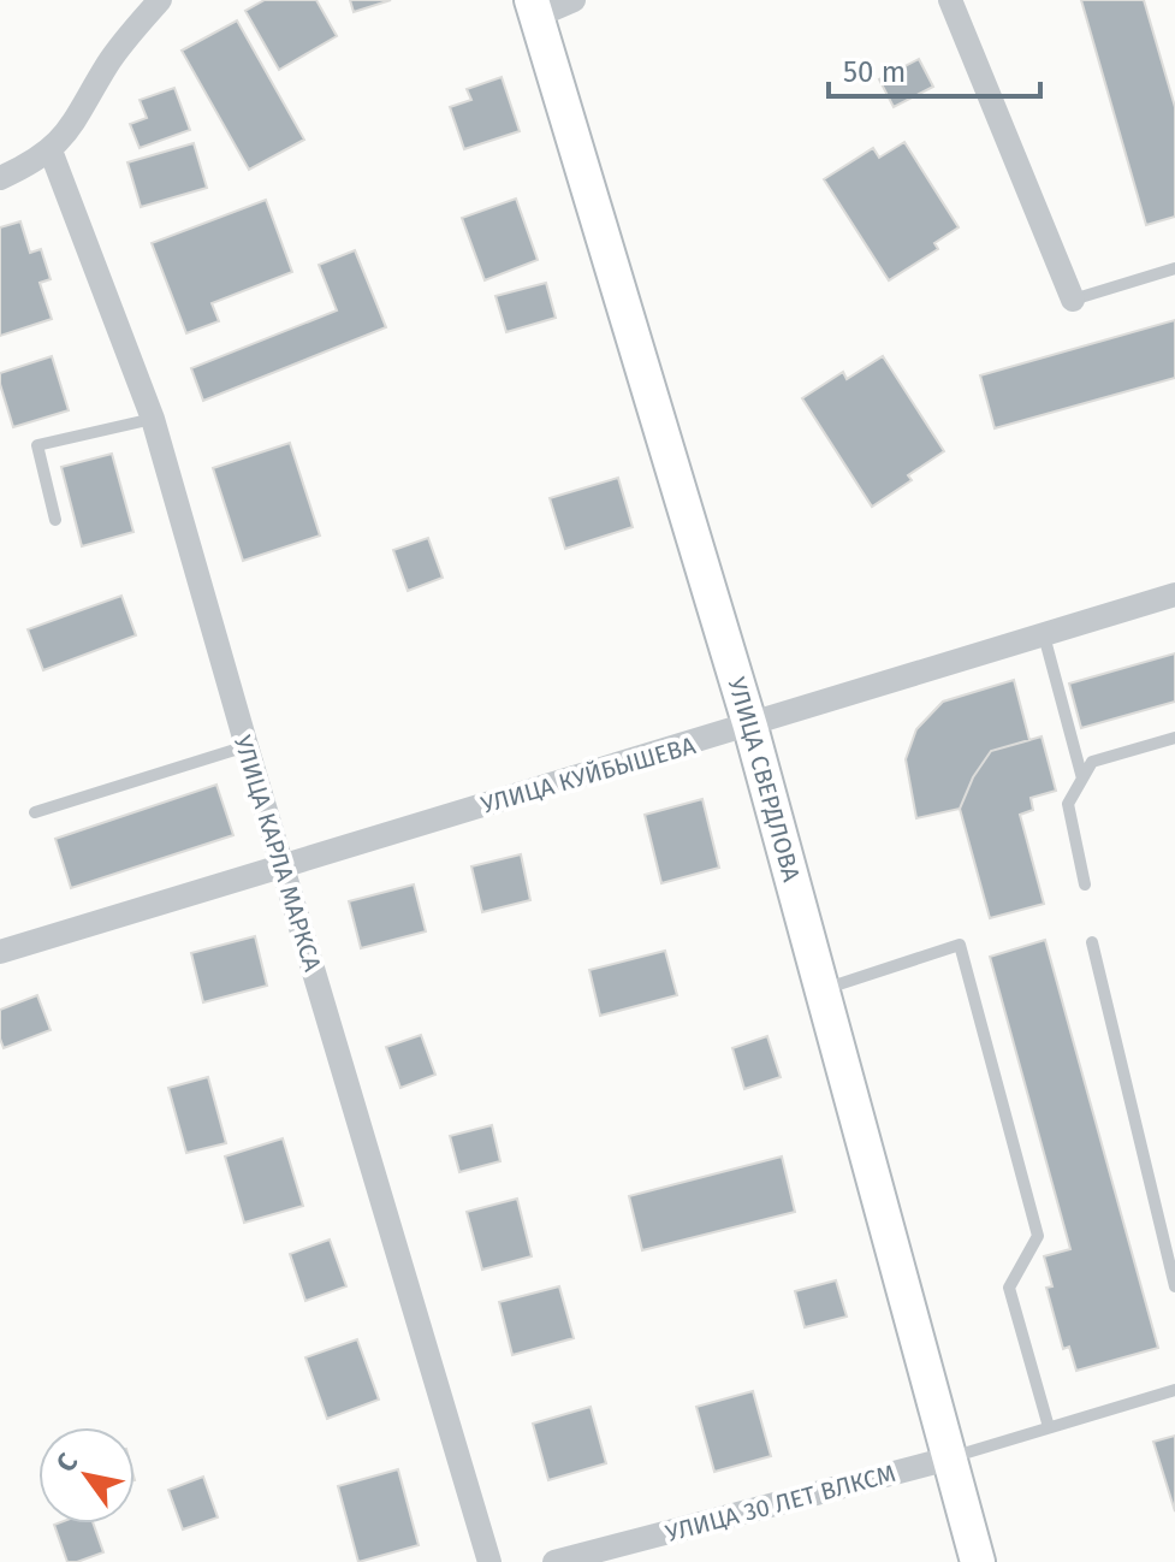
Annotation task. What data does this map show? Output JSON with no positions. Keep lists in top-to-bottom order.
{
  "streets": {
    "main road": ["УЛИЦА СВЕРДЛОВА"],
    "street": ["УЛИЦА КУЙБЫШЕВА", "УЛИЦА КАРЛА МАРКСА", "УЛИЦА 30 ЛЕТ ВЛКСМ"]
  },
  "crossings": [
    ["УЛИЦА КУЙБЫШЕВА", "УЛИЦА СВЕРДЛОВА"],
    ["УЛИЦА КУЙБЫШЕВА", "УЛИЦА КАРЛА МАРКСА"],
    ["УЛИЦА СВЕРДЛОВА", "УЛИЦА 30 ЛЕТ ВЛКСМ"]
  ],
  "scale_bar": "50 m",
  "north": "top left"
}
